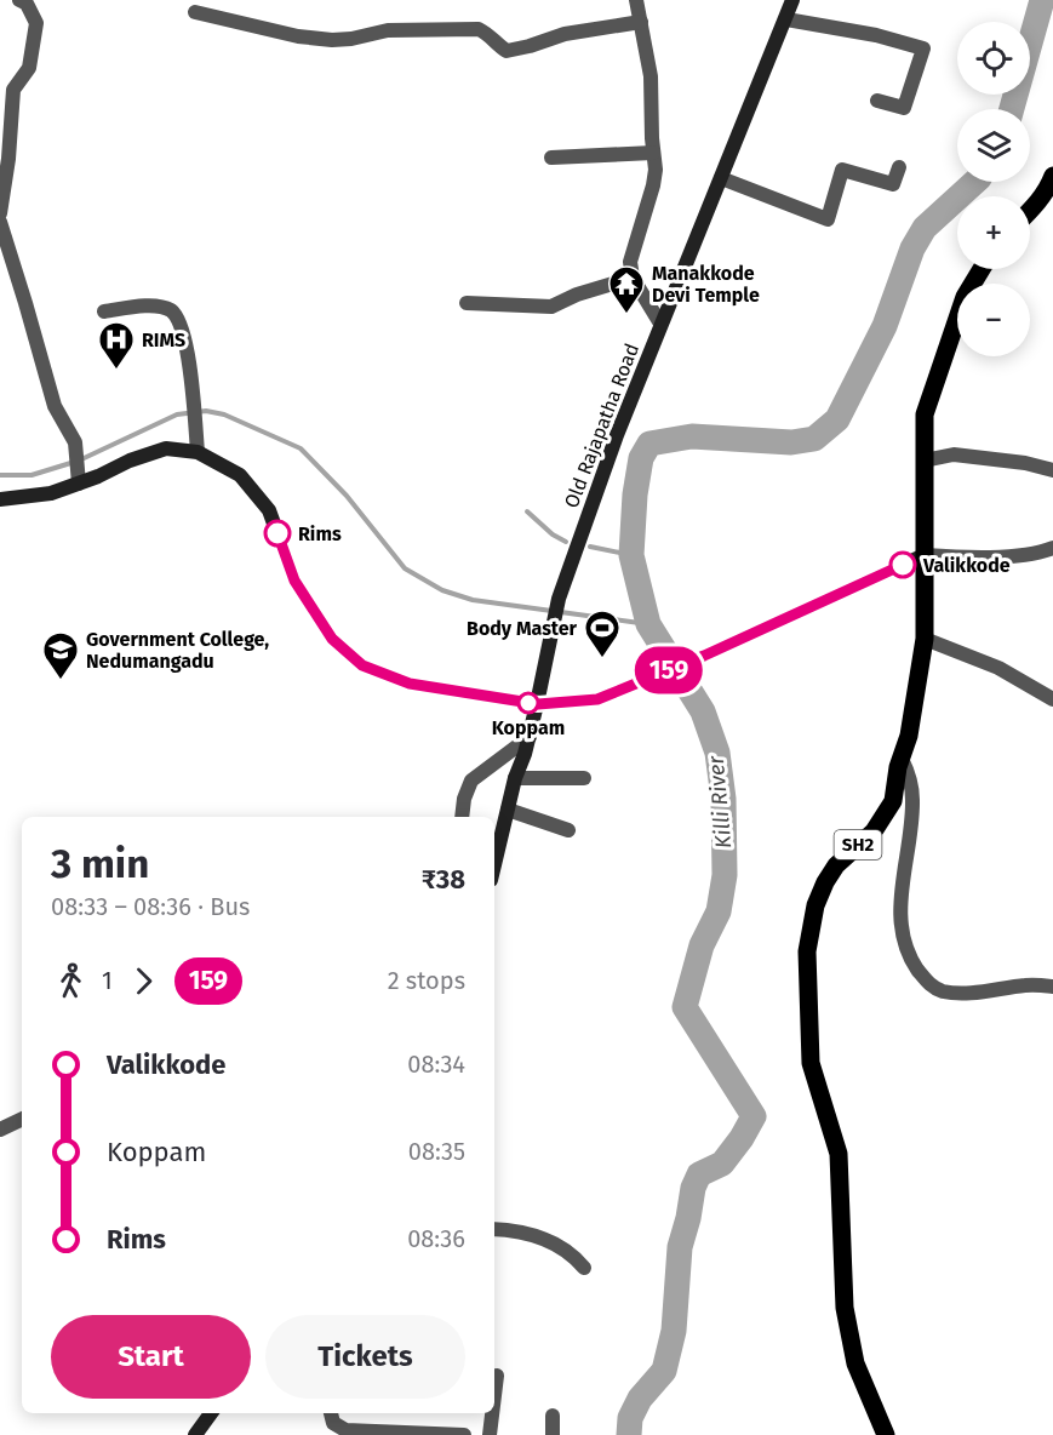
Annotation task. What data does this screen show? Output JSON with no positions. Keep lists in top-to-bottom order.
{
  "streets": {
    "main road": ["Old Rajapatha Road", "SH2"]
  },
  "water": ["Killi River"],
  "places": {
    "temple": ["Manakkode Devi Temple"],
    "hospital": ["RIMS"],
    "other": ["Rims", "Valikkode", "Koppam"],
    "sports": ["Body Master"],
    "school or university": ["Government College, Nedumangadu"]
  },
  "lines": ["bus line 159"],
  "page": {
    "on_map": "159",
    "map_buttons": ["+", "−"],
    "heading": ["3 min", "08:33 – 08:36 · Bus", "₹38"],
    "legs": ["1", "159", "2 stops"],
    "list": [
      {
        "name": "Valikkode",
        "value": "08:34"
      },
      {
        "name": "Koppam",
        "value": "08:35"
      },
      {
        "name": "Rims",
        "value": "08:36"
      }
    ],
    "buttons": ["Start", "Tickets"]
  }
}
